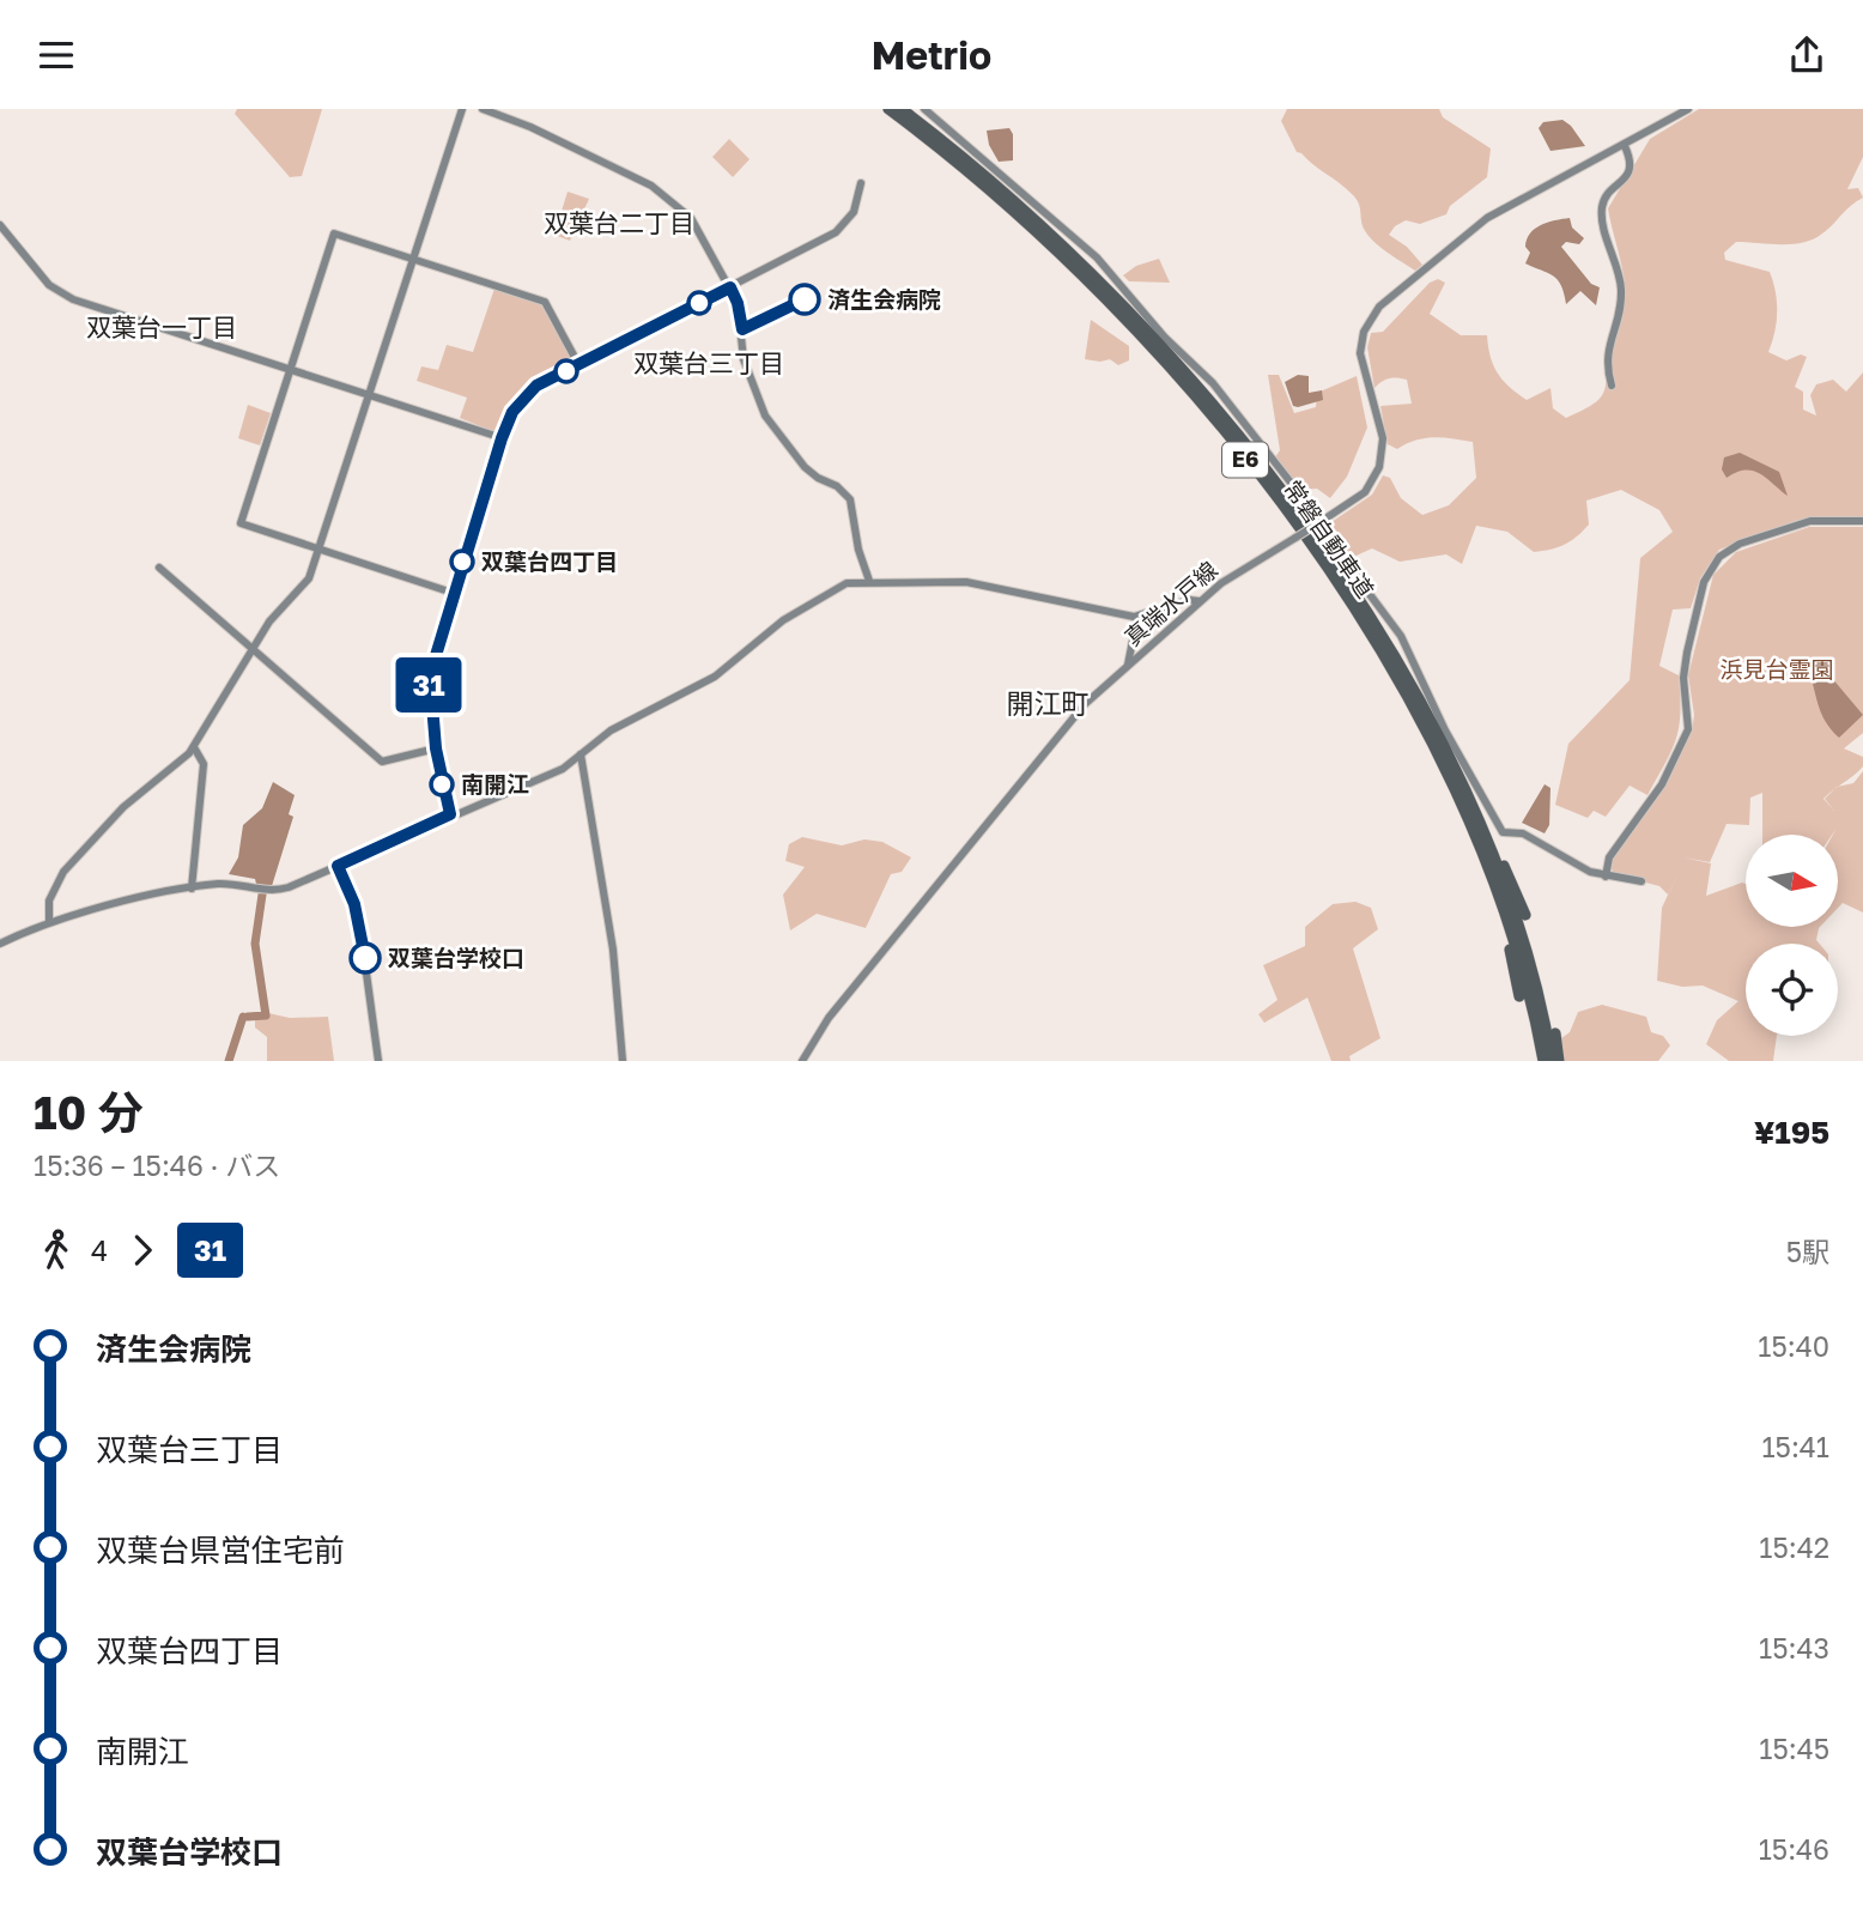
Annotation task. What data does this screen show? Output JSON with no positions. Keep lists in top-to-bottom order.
{
  "streets": {
    "highway": ["E6", "常磐自動車道"],
    "street": ["真端水戸線"]
  },
  "districts": [
    "双葉台二丁目",
    "双葉台一丁目",
    "双葉台三丁目",
    "開江町"
  ],
  "parks": ["浜見台霊園"],
  "places": [
    "済生会病院",
    "双葉台四丁目",
    "南開江",
    "双葉台学校口"
  ],
  "lines": ["bus line 31"],
  "north": "right",
  "page": {
    "header": "Metrio",
    "on_map": "31",
    "heading": ["10 分", "15:36 – 15:46 · バス", "¥195"],
    "legs": ["4", "31", "5駅"],
    "list": [
      {
        "name": "済生会病院",
        "value": "15:40"
      },
      {
        "name": "双葉台三丁目",
        "value": "15:41"
      },
      {
        "name": "双葉台県営住宅前",
        "value": "15:42"
      },
      {
        "name": "双葉台四丁目",
        "value": "15:43"
      },
      {
        "name": "南開江",
        "value": "15:45"
      },
      {
        "name": "双葉台学校口",
        "value": "15:46"
      }
    ]
  }
}
